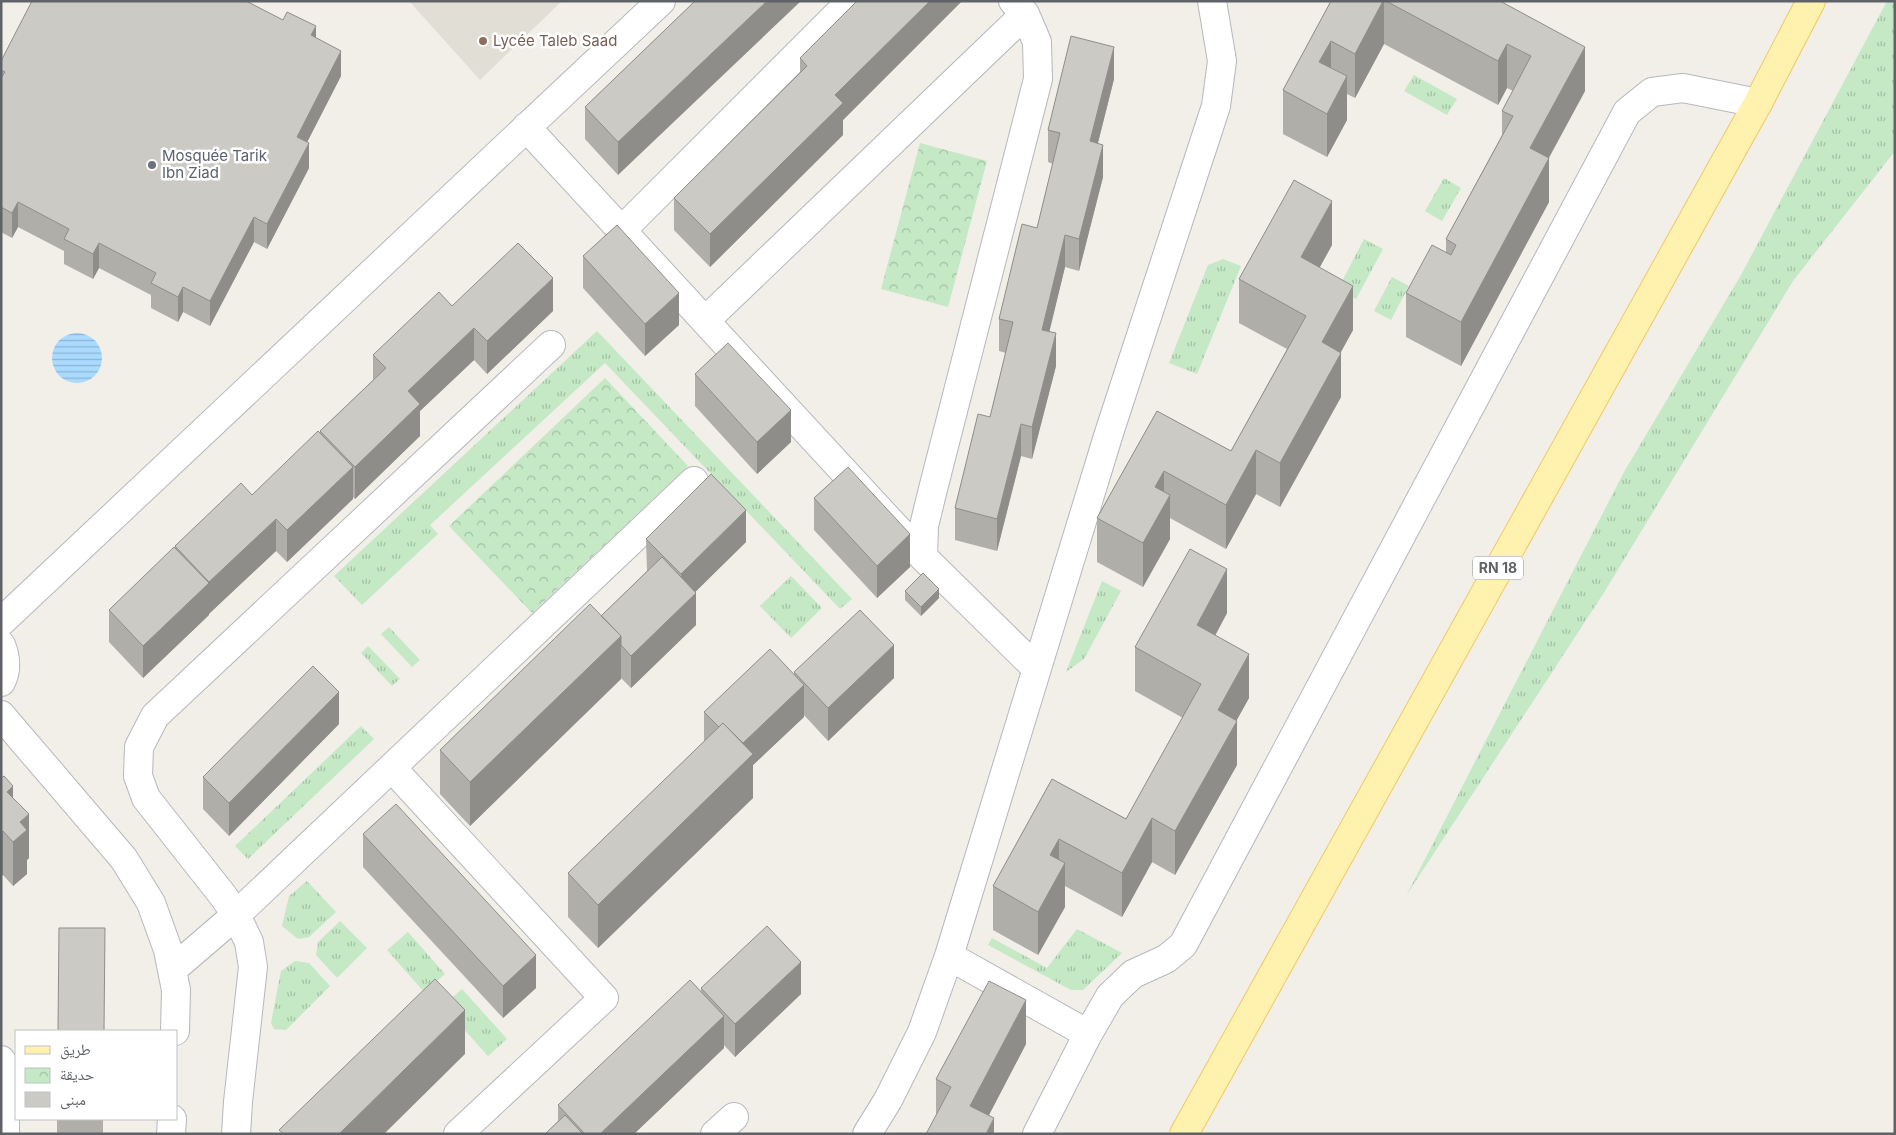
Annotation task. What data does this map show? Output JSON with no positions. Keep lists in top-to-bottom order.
{
  "streets": {
    "main road": ["RN 18"]
  },
  "places": ["Lycée Taleb Saad", "Mosquée Tarik Ibn Ziad"],
  "legend": ["طريق", "حديقة", "مبنى"]
}
